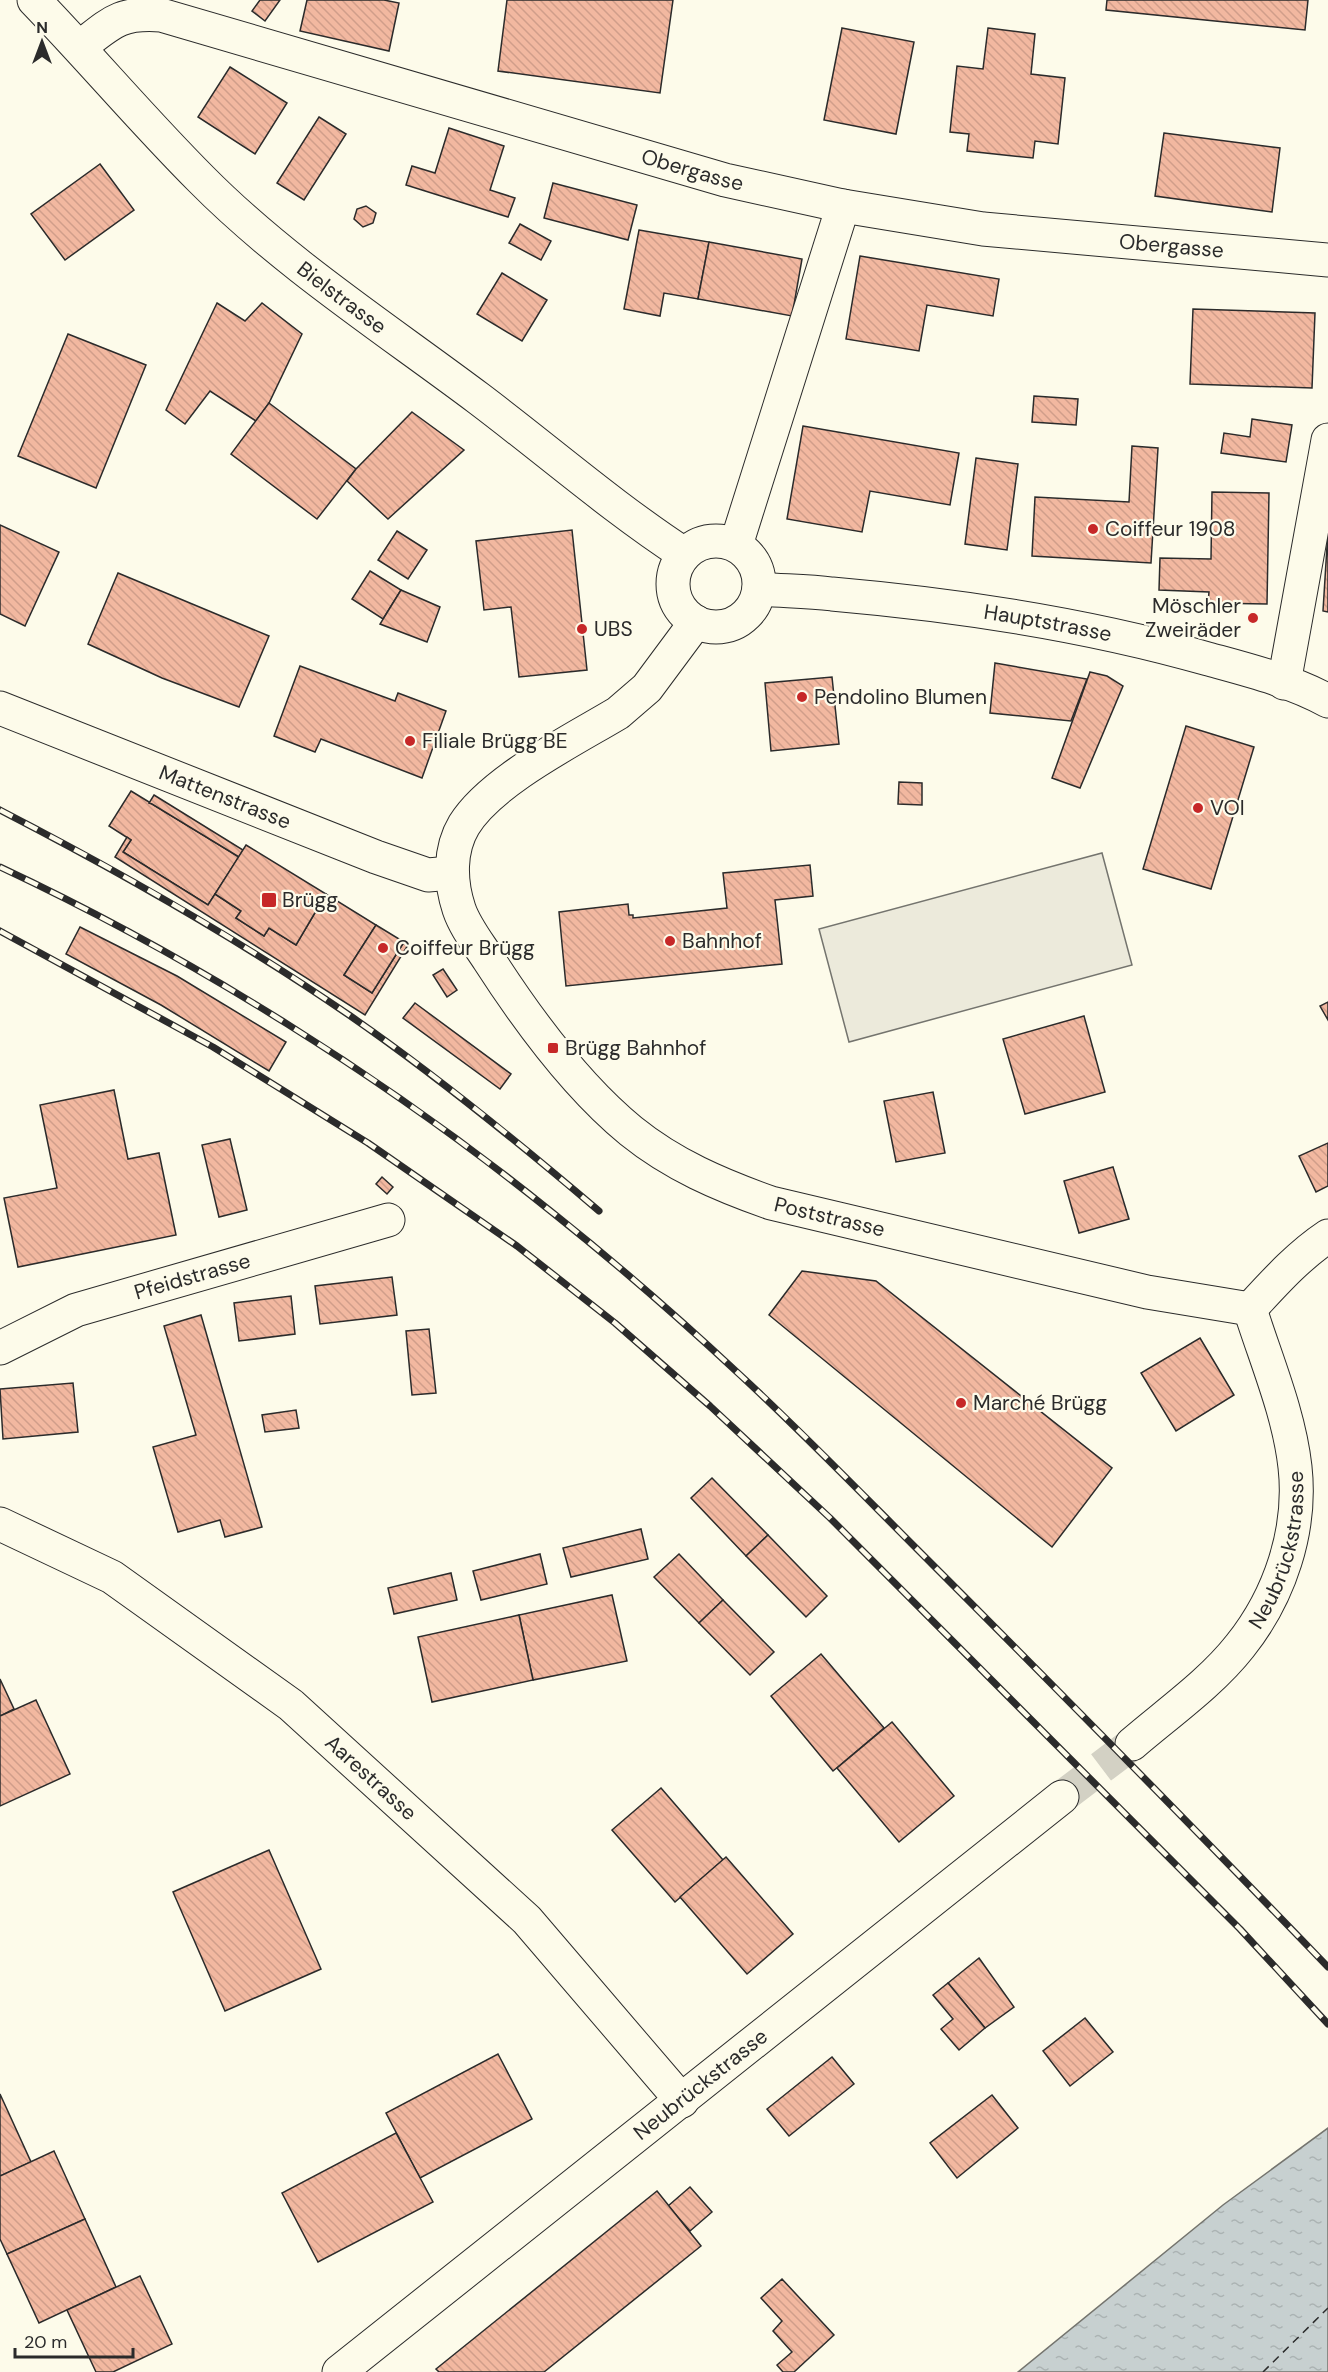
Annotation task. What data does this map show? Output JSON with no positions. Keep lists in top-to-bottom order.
{
  "streets": {
    "street": [
      "Obergasse",
      "Bielstrasse",
      "Hauptstrasse",
      "Mattenstrasse",
      "Poststrasse",
      "Pfeidstrasse",
      "Neubrückstrasse",
      "Aarestrasse"
    ]
  },
  "crossings": [
    ["Obergasse", "Bielstrasse"],
    ["Bielstrasse", "Hauptstrasse"],
    ["Mattenstrasse", "Poststrasse"],
    ["Poststrasse", "Neubrückstrasse"],
    ["Neubrückstrasse", "Aarestrasse"]
  ],
  "places": {
    "other": [
      "Coiffeur 1908",
      "Möschler Zweiräder",
      "UBS",
      "Pendolino Blumen",
      "Filiale Brügg BE",
      "VOI",
      "Bahnhof",
      "Coiffeur Brügg",
      "Marché Brügg"
    ],
    "transit": ["Brügg", "Brügg Bahnhof"]
  },
  "scale_bar": "20 m",
  "north": "top"
}
